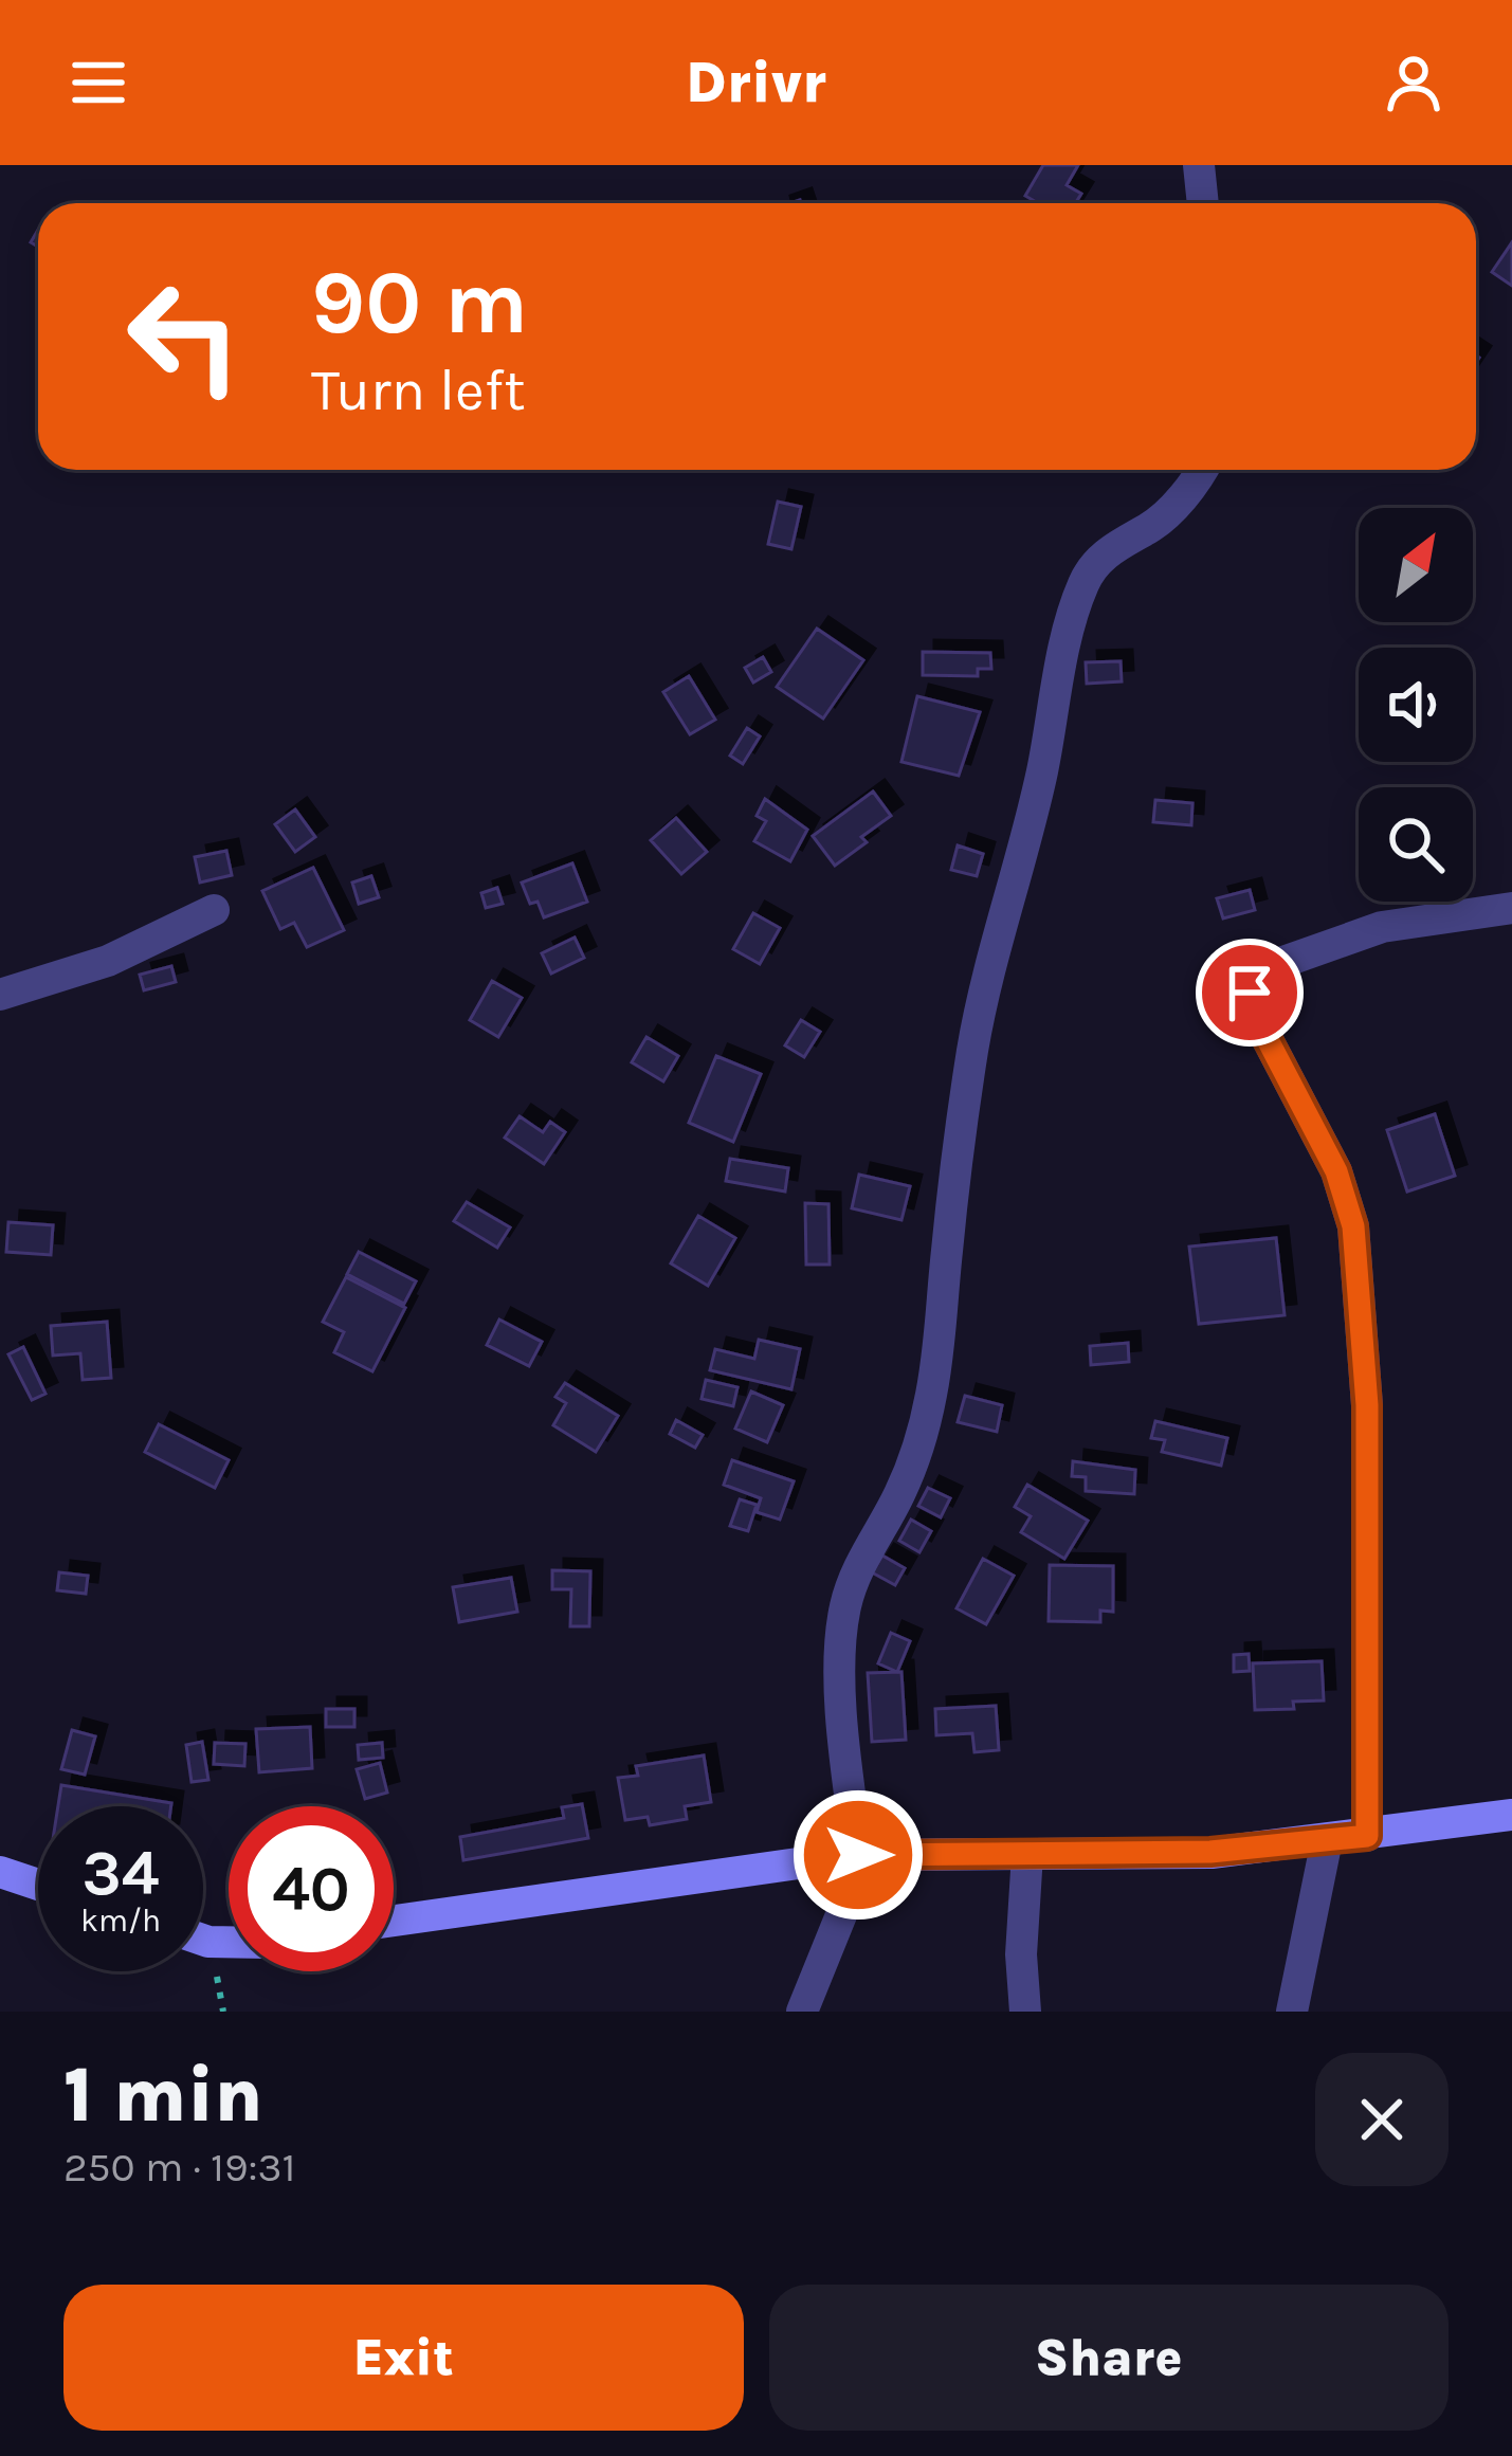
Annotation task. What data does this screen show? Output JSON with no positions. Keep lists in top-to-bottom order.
{
  "north": "top right",
  "page": {
    "header": "Drivr",
    "turn": ["90 m", "Turn left"],
    "speed": "34 km/h",
    "limit": "40",
    "heading": ["1 min", "250 m · 19:31"],
    "buttons": ["Exit", "Share"]
  }
}
